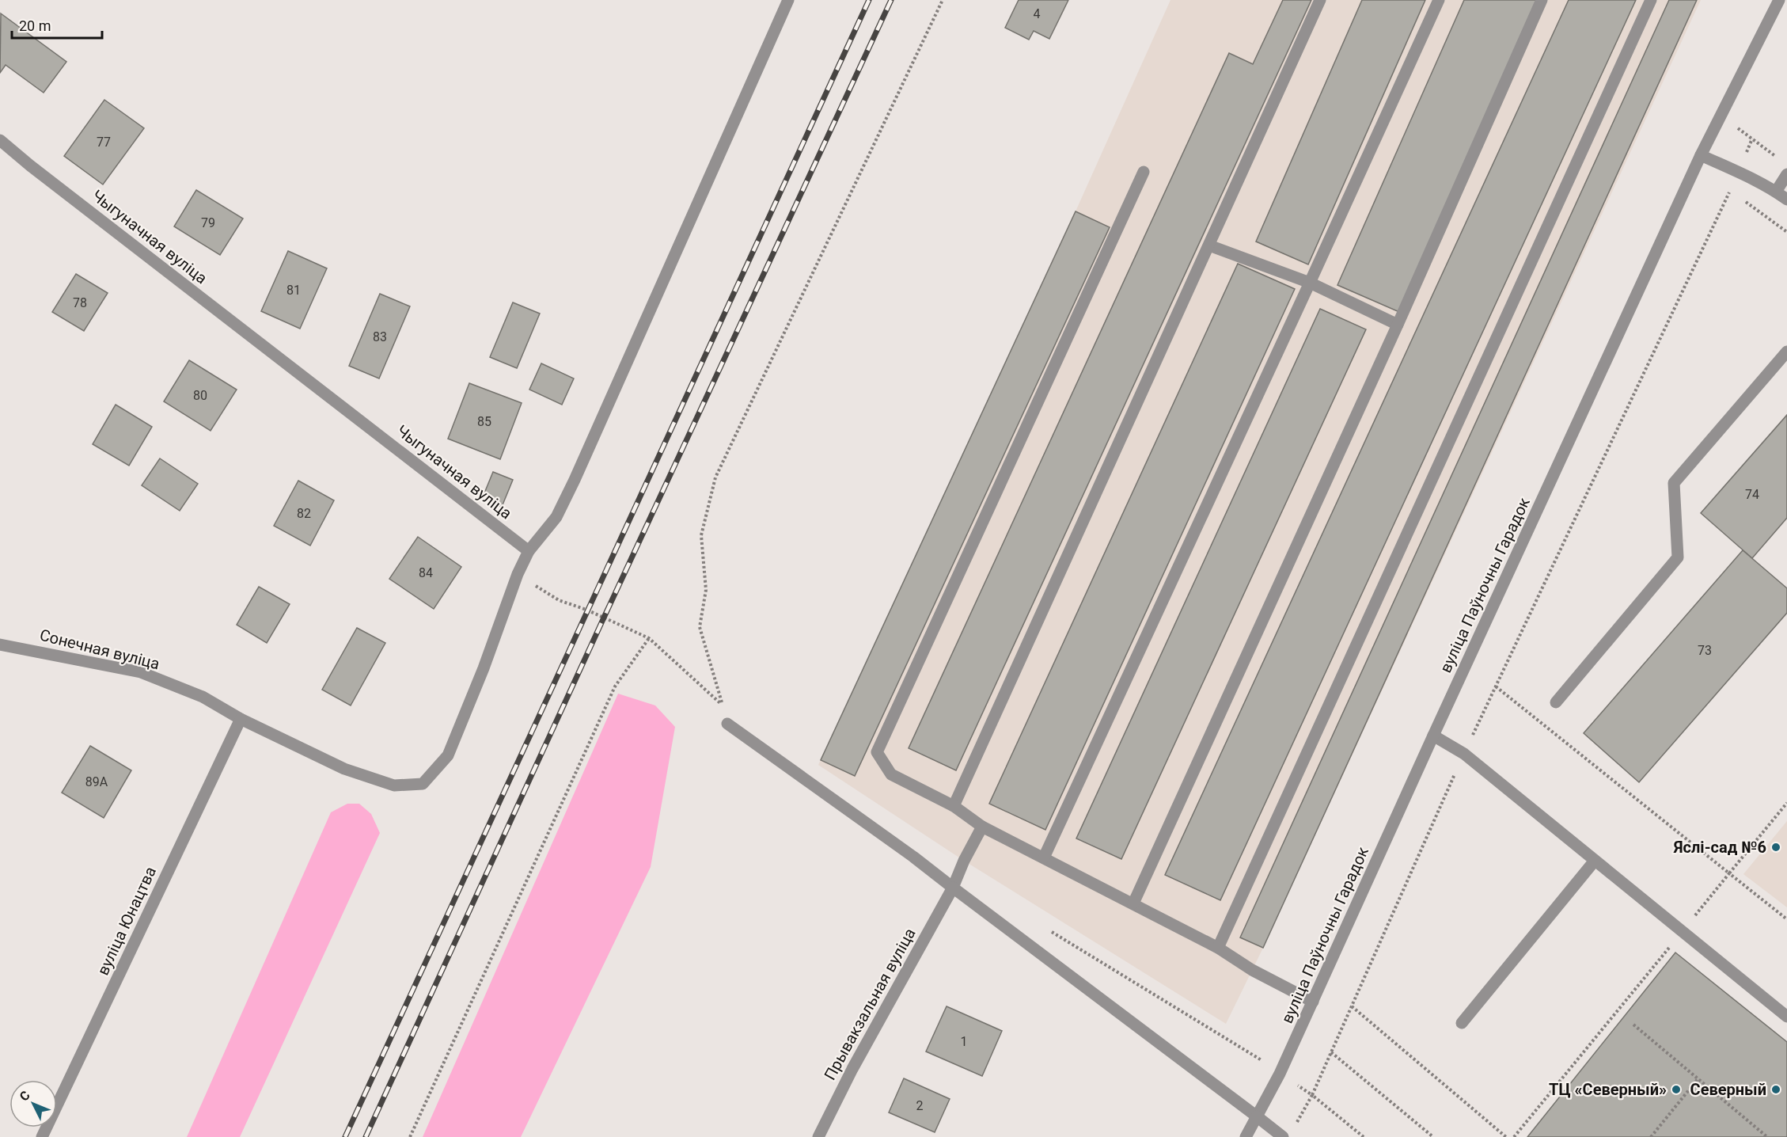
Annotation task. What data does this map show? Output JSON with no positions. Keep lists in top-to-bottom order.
{
  "streets": {
    "street": [
      "Чыгуначная вуліца",
      "вуліца Паўночны Гарадок",
      "Сонечная вуліца",
      "вуліца Юнацтва",
      "Прывакзальная вуліца"
    ]
  },
  "crossings": [
    ["Сонечная вуліца", "вуліца Юнацтва"]
  ],
  "places": ["Яслі-сад №6", "ТЦ «Северный»", "Северный"],
  "house_numbers": [
    "4",
    "77",
    "79",
    "81",
    "78",
    "83",
    "80",
    "85",
    "74",
    "82",
    "84",
    "73",
    "89А",
    "1",
    "2"
  ],
  "scale_bar": "20 m",
  "north": "top left"
}
